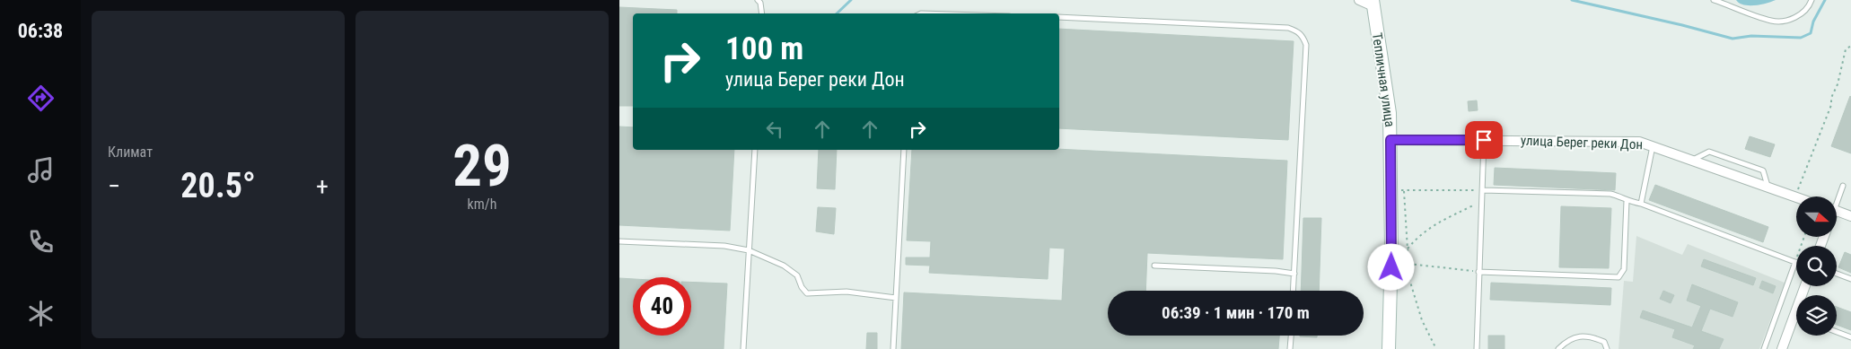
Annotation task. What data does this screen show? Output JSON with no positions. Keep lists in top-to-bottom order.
{
  "streets": {
    "street": ["Тепличная улица", "улица Берег реки Дон"]
  },
  "crossings": [
    ["Тепличная улица", "улица Берег реки Дон"]
  ],
  "north": "right",
  "page": {
    "tabs": "06:38",
    "tile": [
      "Климат",
      ["29", "km/h"]
    ],
    "turn": ["100 m", "улица Берег реки Дон"],
    "heat": ["−", "20.5°", "+"],
    "limit": "40",
    "trip": "06:39 · 1 мин · 170 m"
  }
}
